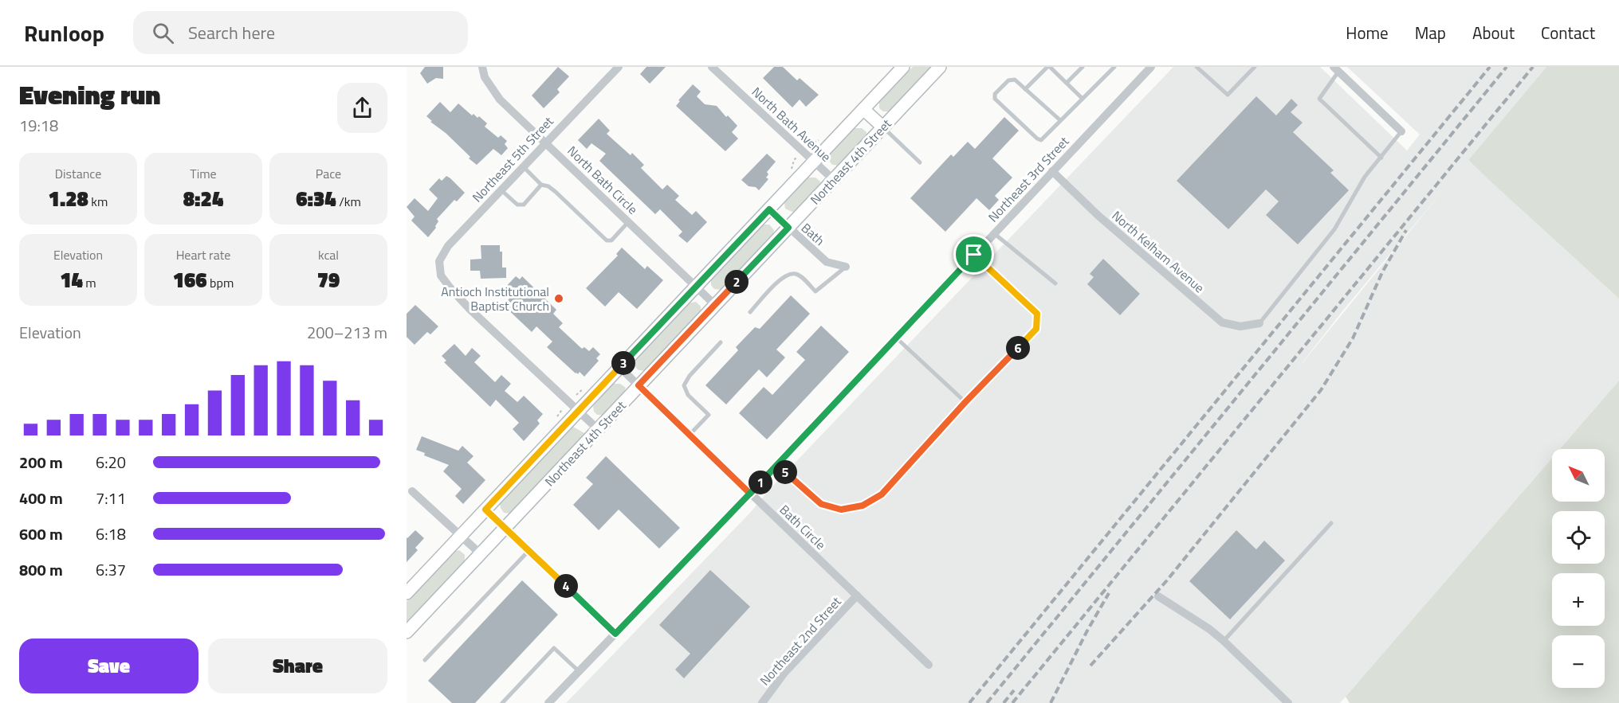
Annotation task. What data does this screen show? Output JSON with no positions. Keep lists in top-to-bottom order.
{
  "streets": {
    "main road": ["Northeast 4th Street"],
    "street": [
      "North Bath Avenue",
      "Northeast 5th Street",
      "Northeast 3rd Street",
      "North Bath Circle",
      "Bath",
      "North Kelham Avenue",
      "Bath Circle",
      "Northeast 2nd Street"
    ]
  },
  "crossings": [
    ["North Bath Avenue", "Northeast 4th Street"],
    ["Northeast 5th Street", "Northeast 4th Street"],
    ["Northeast 5th Street", "North Bath Circle"],
    ["Northeast 4th Street", "North Bath Circle"],
    ["Northeast 4th Street", "Bath"],
    ["Northeast 4th Street", "Bath Circle"],
    ["Northeast 3rd Street", "North Kelham Avenue"],
    ["Northeast 3rd Street", "Bath Circle"],
    ["Bath Circle", "Northeast 2nd Street"]
  ],
  "places": ["Antioch Institutional Baptist Church"],
  "north": "top left",
  "page": {
    "header": "Runloop",
    "search": "Search here",
    "nav": [
      "Home",
      "Map",
      "About",
      "Contact"
    ],
    "heading": ["Evening run", "19:18"],
    "stats": [
      ["Distance", "1.28 km"],
      ["Time", "8:24"],
      ["Pace", "6:34 /km"],
      ["Elevation", "14 m"],
      ["Heart rate", "166 bpm"],
      ["kcal", "79"]
    ],
    "pins": [
      "2",
      "6",
      "3",
      "5",
      "1",
      "4"
    ],
    "chart": ["Elevation", "200–213 m"],
    "list": [
      {
        "name": "200 m",
        "note": "6:20"
      },
      {
        "name": "400 m",
        "note": "7:11"
      },
      {
        "name": "600 m",
        "note": "6:18"
      },
      {
        "name": "800 m",
        "note": "6:37"
      }
    ],
    "map_buttons": ["+", "−"],
    "buttons": ["Save", "Share"]
  }
}
